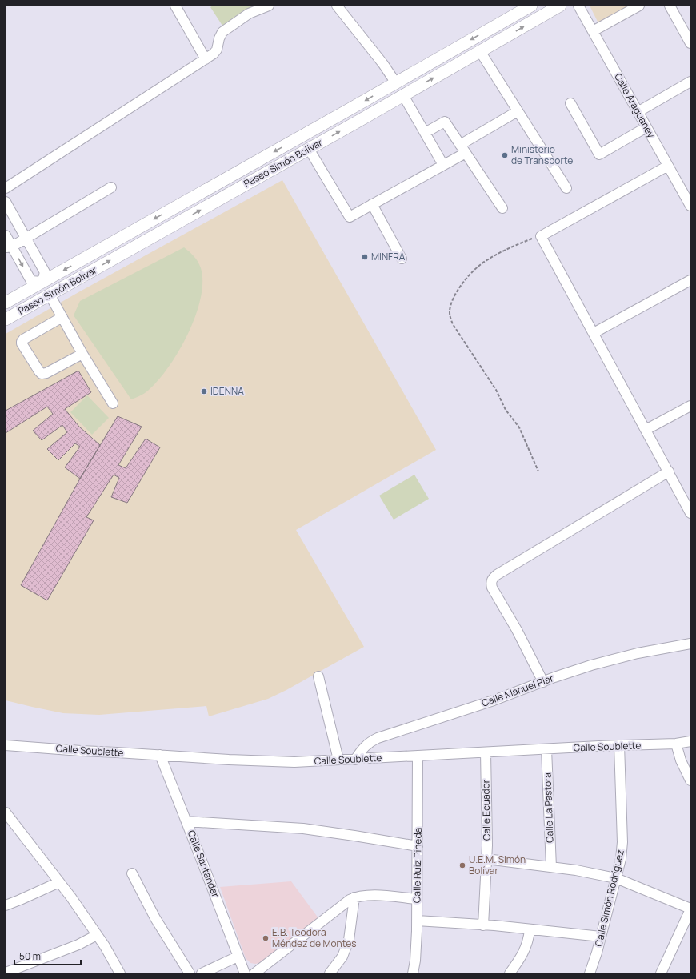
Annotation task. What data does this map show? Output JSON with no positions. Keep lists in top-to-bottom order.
{
  "streets": {
    "main road": ["Paseo Simón Bolívar"],
    "street": [
      "Calle Araguaney",
      "Calle Manuel Piar",
      "Calle Soublette",
      "Calle La Pastora",
      "Calle Ecuador",
      "Calle Santander",
      "Calle Ruiz Pineda",
      "Calle Simón Rodríguez"
    ]
  },
  "crossings": [
    ["Calle Manuel Piar", "Calle Soublette"],
    ["Calle Soublette", "Calle La Pastora"],
    ["Calle Soublette", "Calle Ecuador"],
    ["Calle Soublette", "Calle Santander"],
    ["Calle Soublette", "Calle Ruiz Pineda"],
    ["Calle Soublette", "Calle Simón Rodríguez"]
  ],
  "places": [
    "Ministerio de Transporte",
    "MINFRA",
    "IDENNA",
    "U.E.M. Simón Bolívar",
    "E.B. Teodora Méndez de Montes"
  ],
  "scale_bar": "50 m"
}
